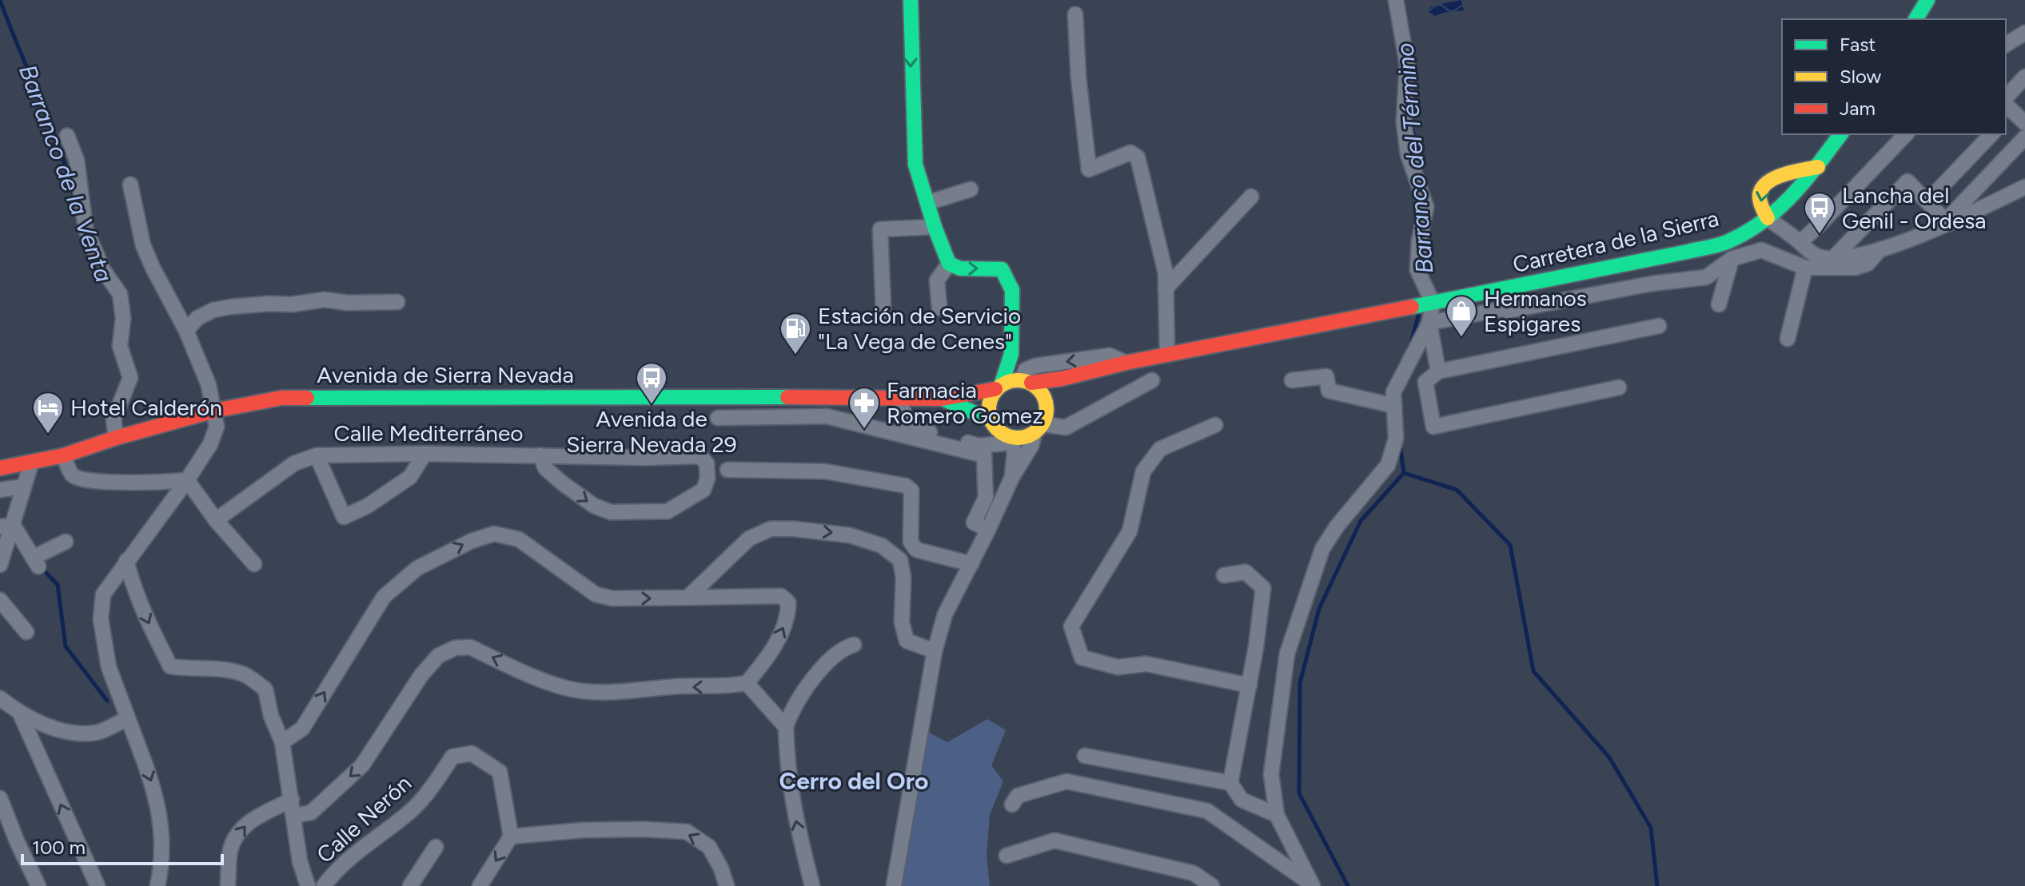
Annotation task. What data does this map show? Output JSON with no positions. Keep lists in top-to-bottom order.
{
  "streets": {
    "street": [
      "Carretera de la Sierra",
      "Avenida de Sierra Nevada",
      "Calle Mediterráneo",
      "Calle Nerón"
    ]
  },
  "districts": ["Cerro del Oro"],
  "water": ["Barranco del Término", "Barranco de la Venta"],
  "places": {
    "bus stop": ["Lancha del Genil - Ordesa", "Avenida de Sierra Nevada 29"],
    "shop": ["Hermanos Espigares"],
    "fuel station": ["Estación de Servicio \"La Vega de Cenes\""],
    "pharmacy": ["Farmacia Romero Gomez"],
    "hotel": ["Hotel Calderón"]
  },
  "legend": ["Fast", "Slow", "Jam"],
  "scale_bar": "100 m"
}
